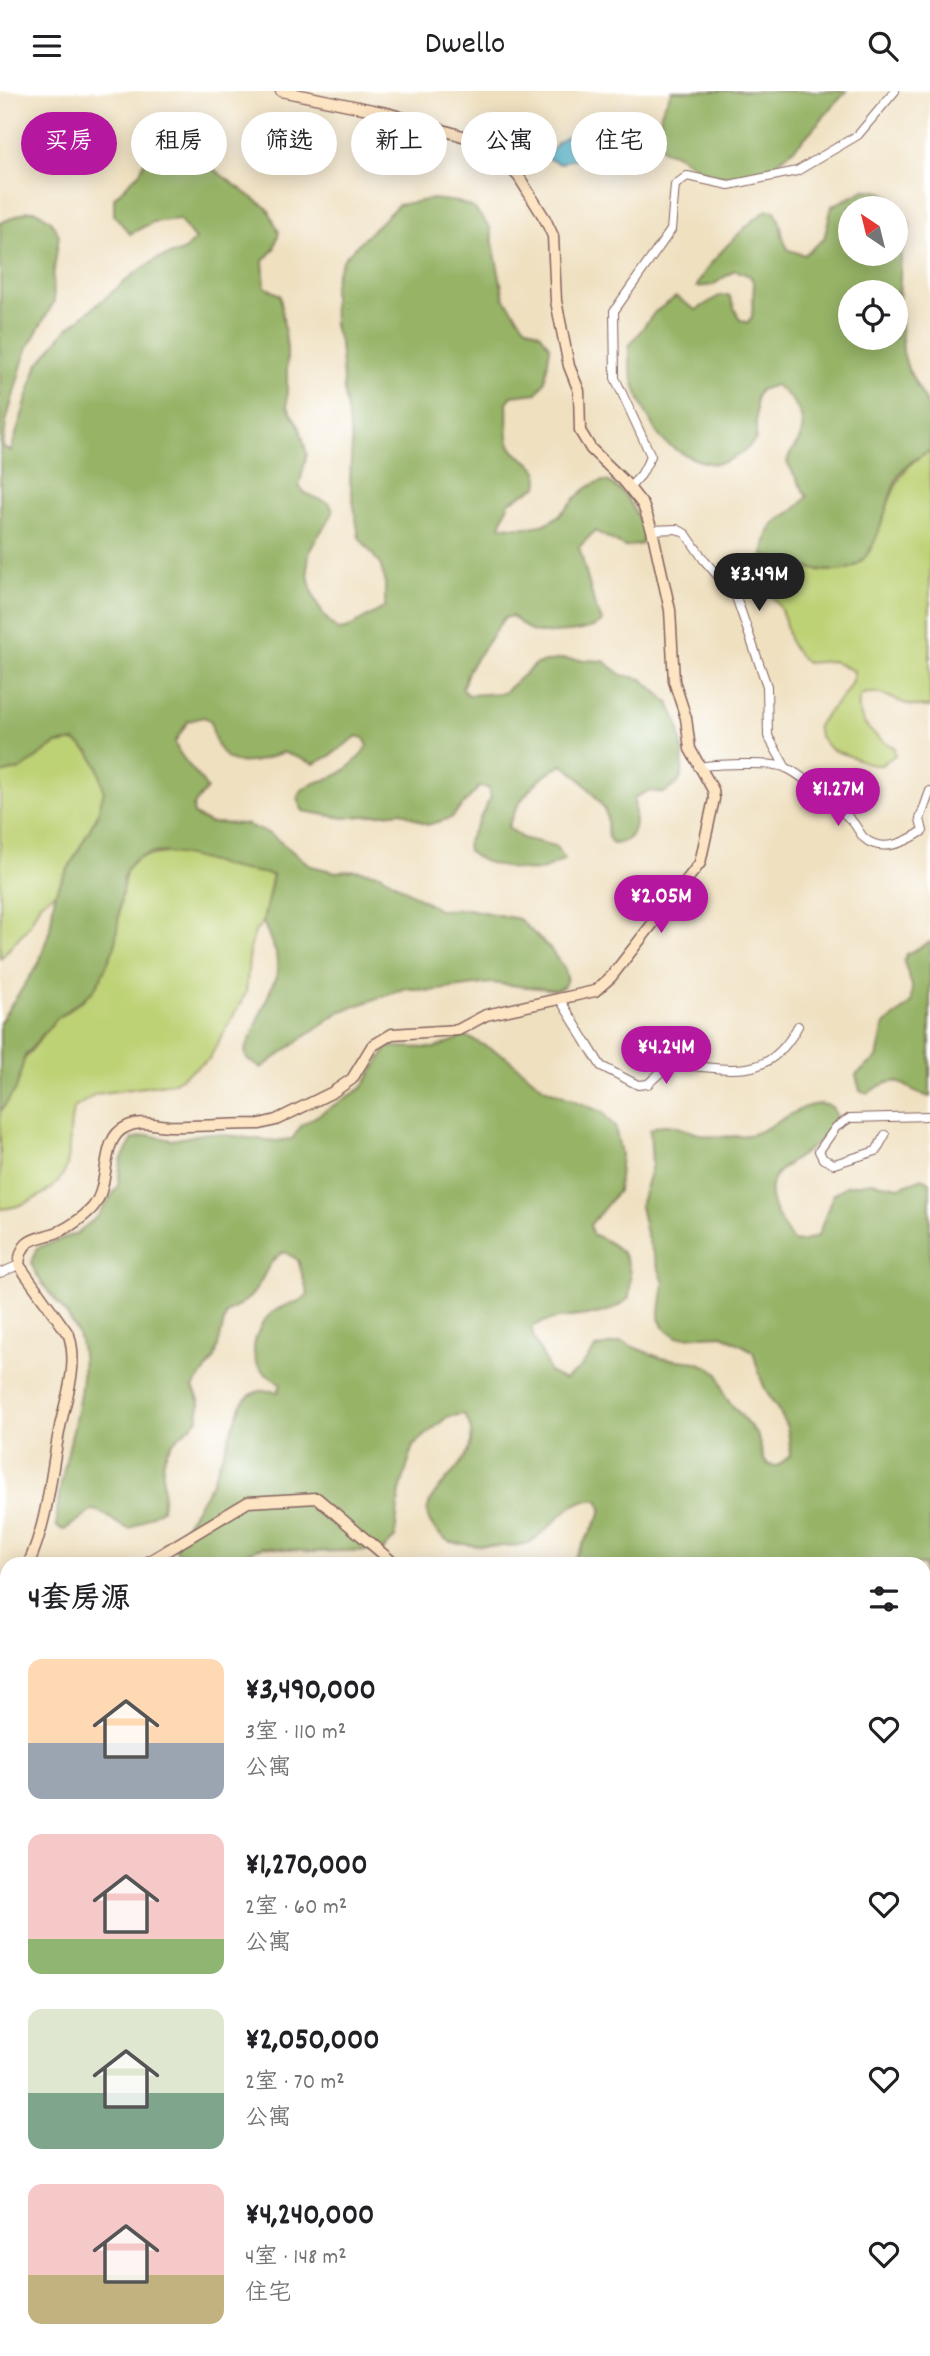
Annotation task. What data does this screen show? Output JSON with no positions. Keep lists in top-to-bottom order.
{
  "north": "top left",
  "page": {
    "header": "Dwello",
    "chip": [
      "买房",
      "租房",
      "筛选",
      "新上",
      "公寓",
      "住宅"
    ],
    "price": [
      "¥3.49M",
      "¥1.27M",
      "¥2.05M",
      "¥4.24M"
    ],
    "heading": "4套房源",
    "list": [
      {
        "name": "¥3,490,000",
        "note": "3室 · 110 m² · 公寓"
      },
      {
        "name": "¥1,270,000",
        "note": "2室 · 60 m² · 公寓"
      },
      {
        "name": "¥2,050,000",
        "note": "2室 · 70 m² · 公寓"
      },
      {
        "name": "¥4,240,000",
        "note": "4室 · 148 m² · 住宅"
      }
    ]
  }
}
